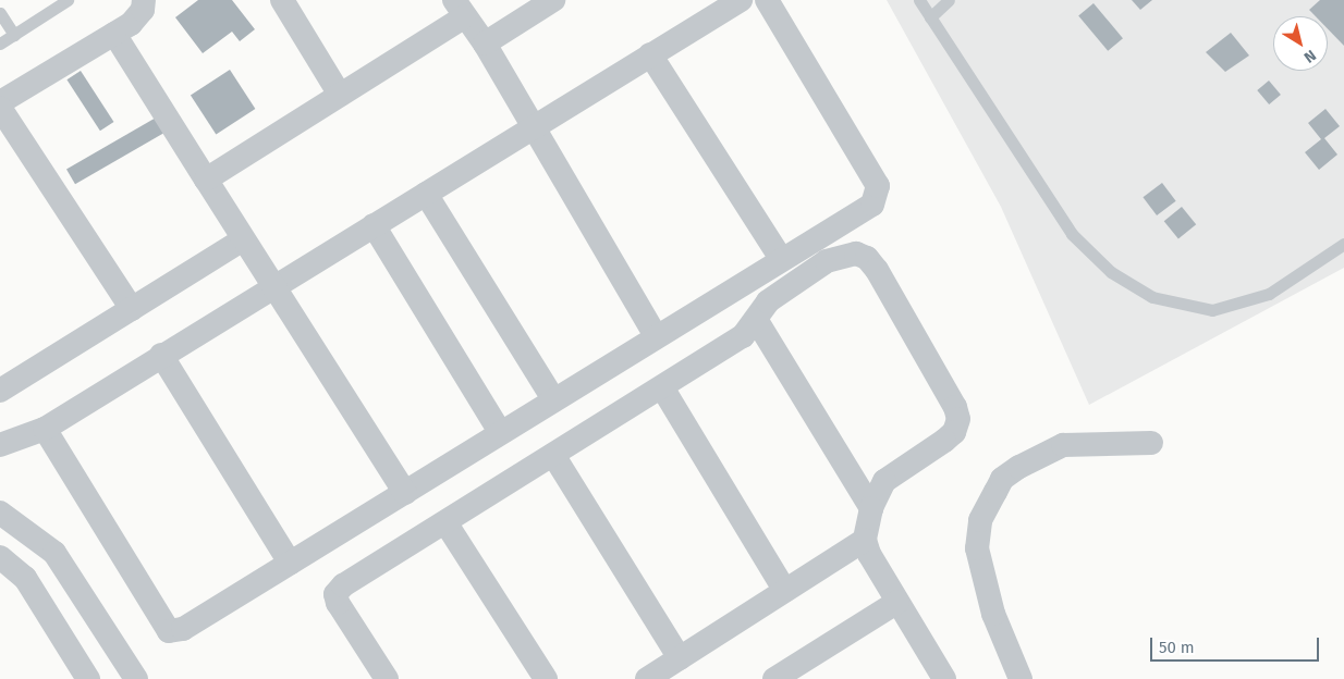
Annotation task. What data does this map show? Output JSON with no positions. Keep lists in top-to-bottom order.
{
  "scale_bar": "50 m",
  "north": "bottom right"
}
